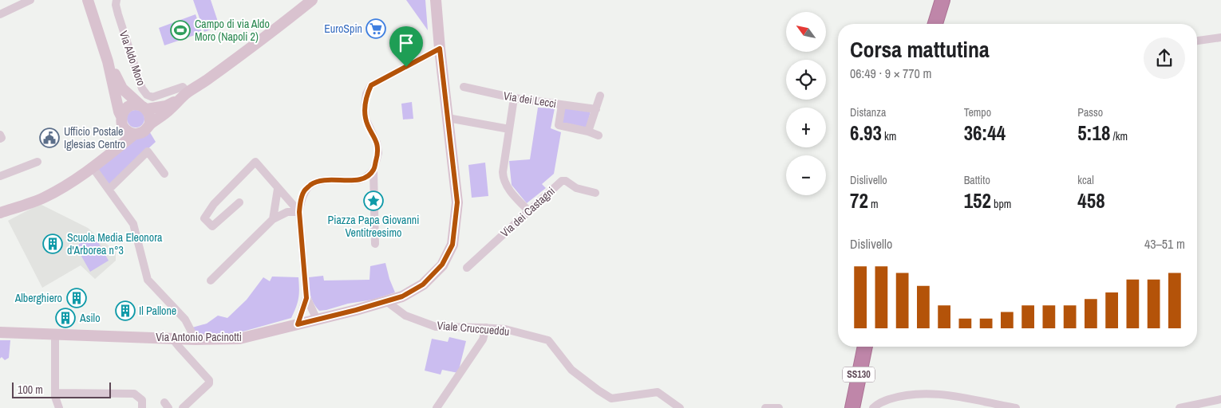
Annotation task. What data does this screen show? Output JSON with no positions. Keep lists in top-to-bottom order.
{
  "streets": {
    "highway": ["SS130"],
    "street": [
      "Via Aldo Moro",
      "Via dei Lecci",
      "Via dei Castagni",
      "Viale Cruccueddu",
      "Via Antonio Pacinotti"
    ]
  },
  "crossings": [
    ["Viale Cruccueddu", "Via Antonio Pacinotti"]
  ],
  "places": {
    "supermarket": ["EuroSpin"],
    "sports": ["Campo di via Aldo Moro (Napoli 2)"],
    "public building": ["Ufficio Postale Iglesias Centro"],
    "place": ["Piazza Papa Giovanni Ventitreesimo"],
    "building": [
      "Scuola Media Eleonora d'Arborea n°3",
      "Alberghiero",
      "Il Pallone",
      "Asilo"
    ]
  },
  "scale_bar": "100 m",
  "north": "top left",
  "page": {
    "map_buttons": ["+", "−"],
    "heading": ["Corsa mattutina", "06:49 · 9 × 770 m"],
    "stats": [
      ["Distanza", "6.93 km"],
      ["Tempo", "36:44"],
      ["Passo", "5:18 /km"],
      ["Dislivello", "72 m"],
      ["Battito", "152 bpm"],
      ["kcal", "458"]
    ],
    "chart": ["Dislivello", "43–51 m"],
    "scale": "100 m"
  }
}
